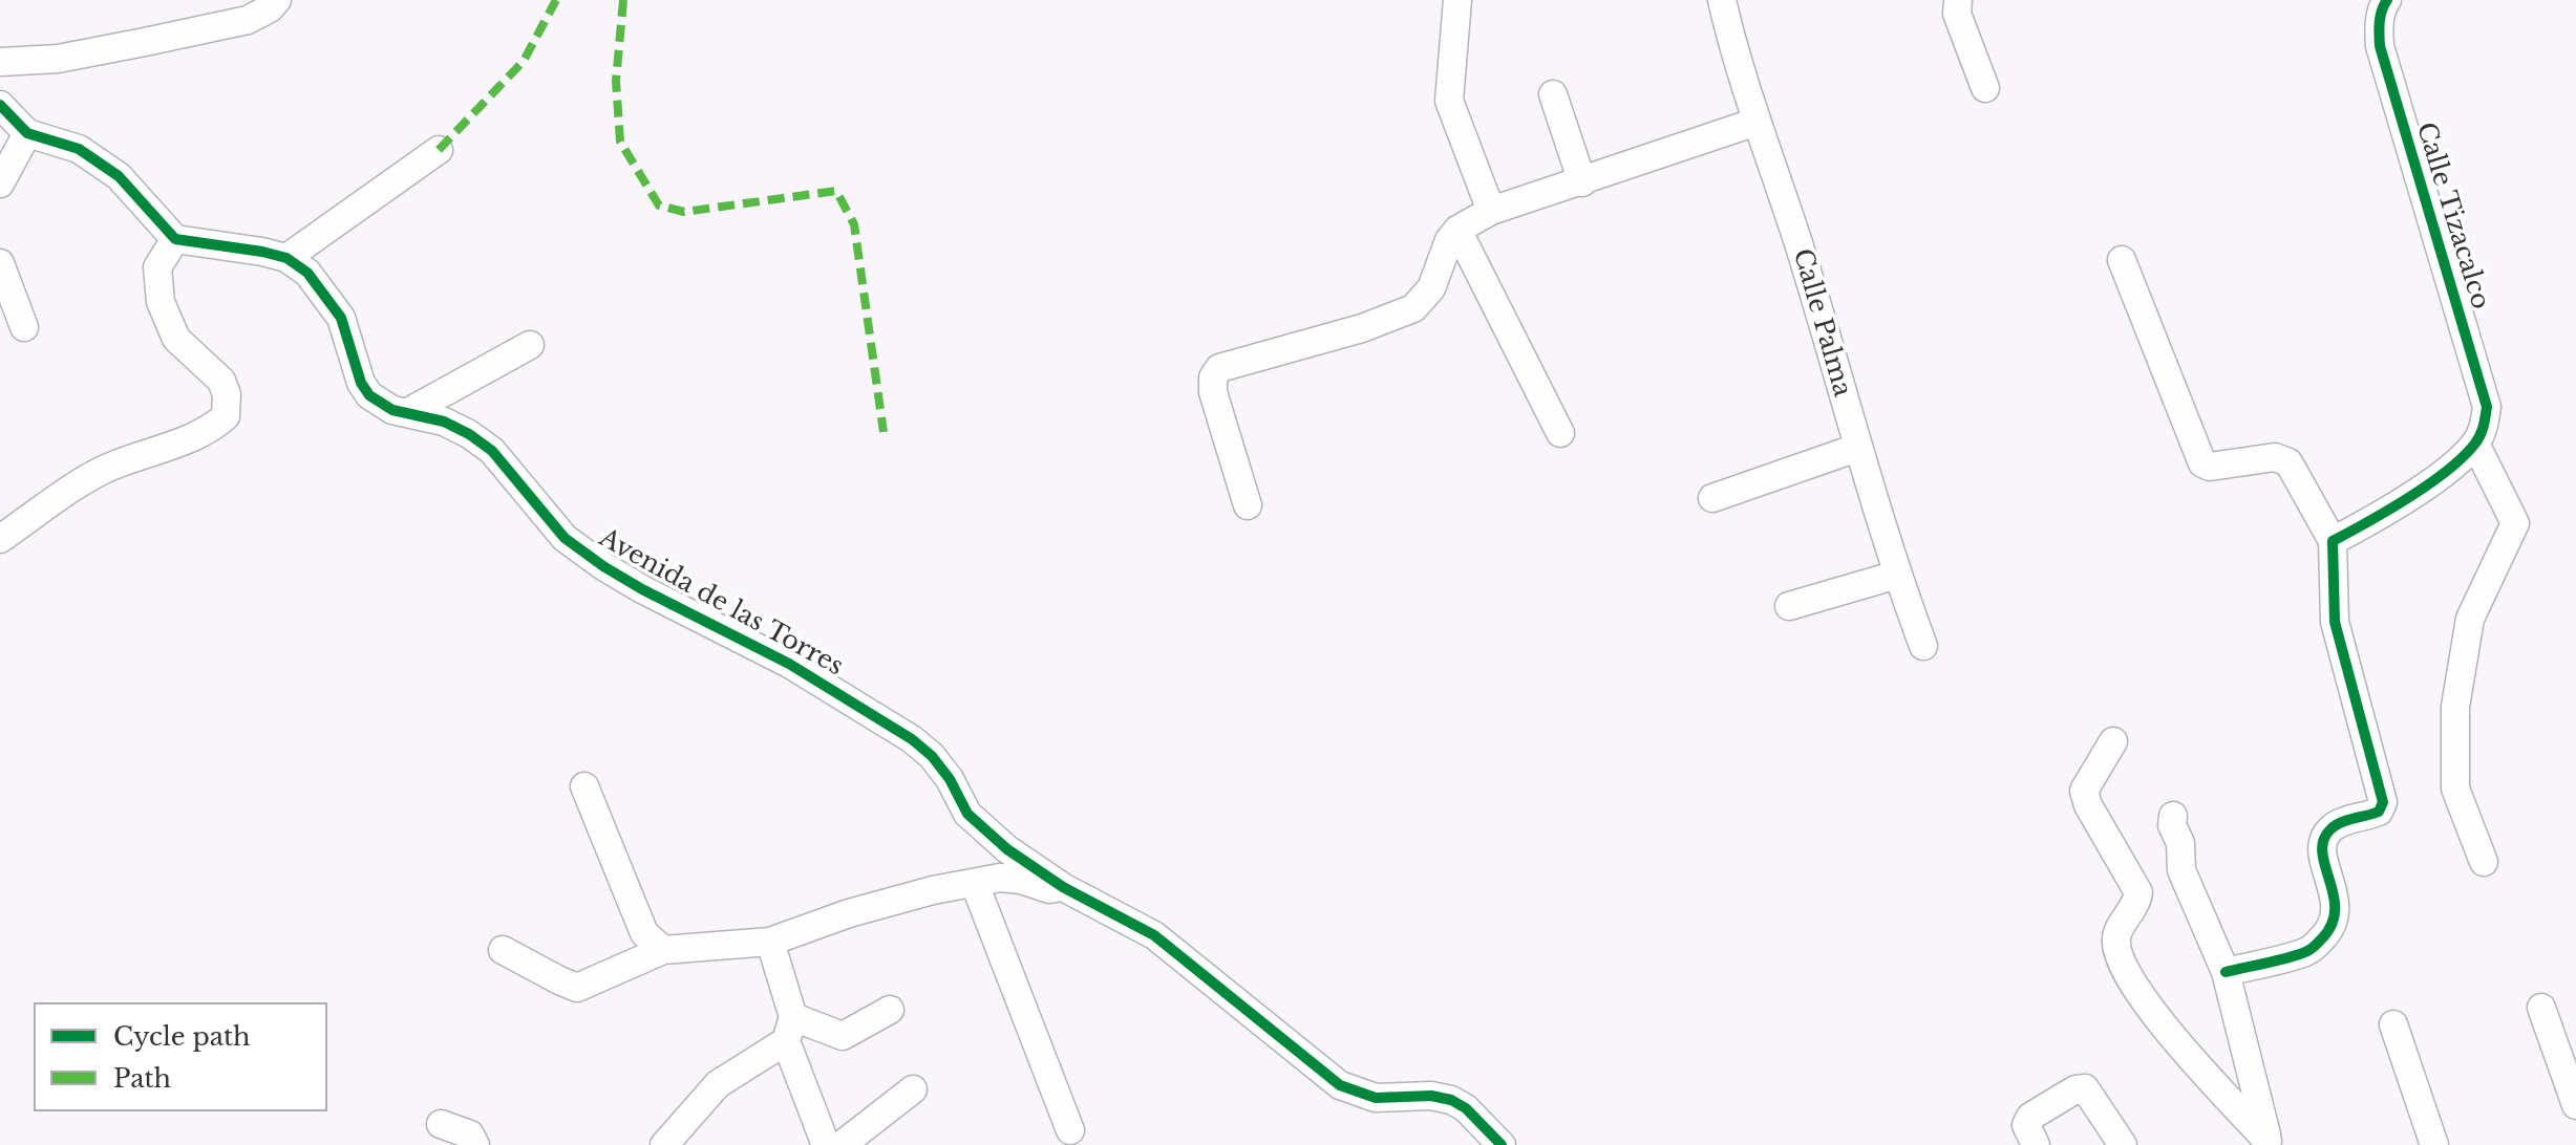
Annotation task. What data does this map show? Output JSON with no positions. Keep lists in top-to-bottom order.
{
  "streets": {
    "street": ["Calle Tizacalco", "Calle Palma", "Avenida de las Torres"]
  },
  "legend": ["Cycle path", "Path"]
}
